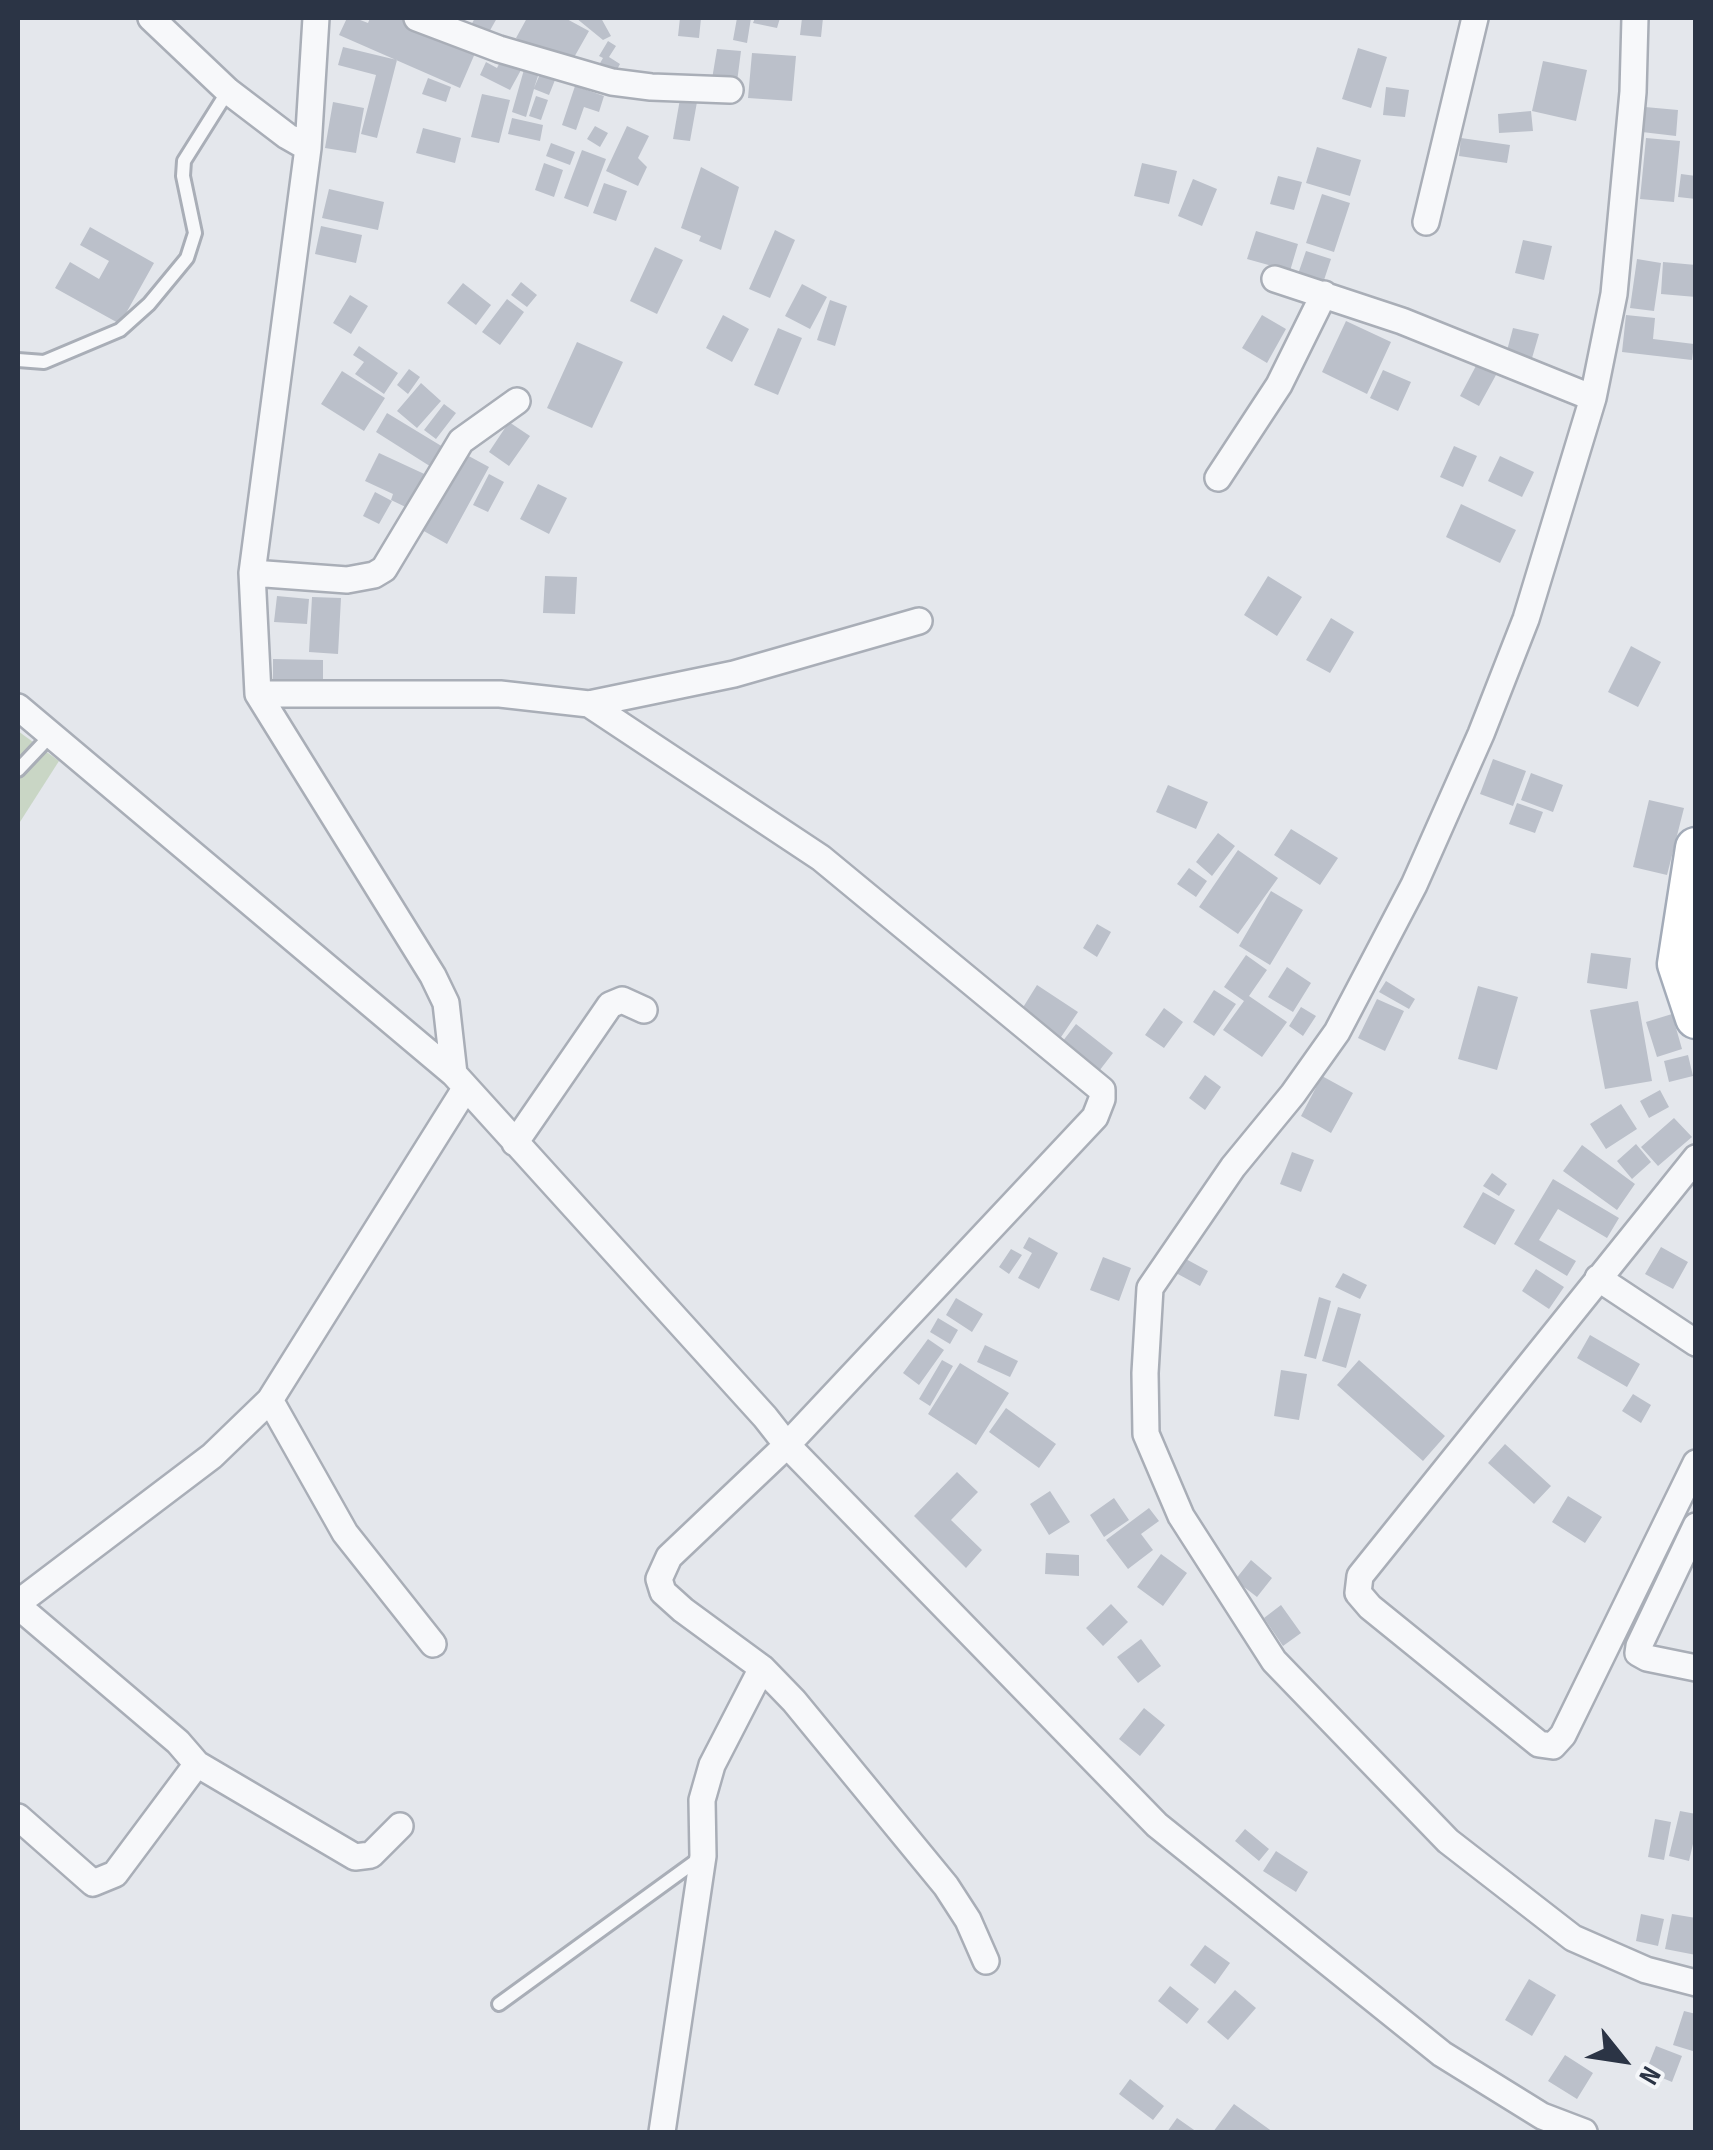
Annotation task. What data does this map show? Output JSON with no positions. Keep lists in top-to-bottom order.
{
  "north": "bottom right"
}
